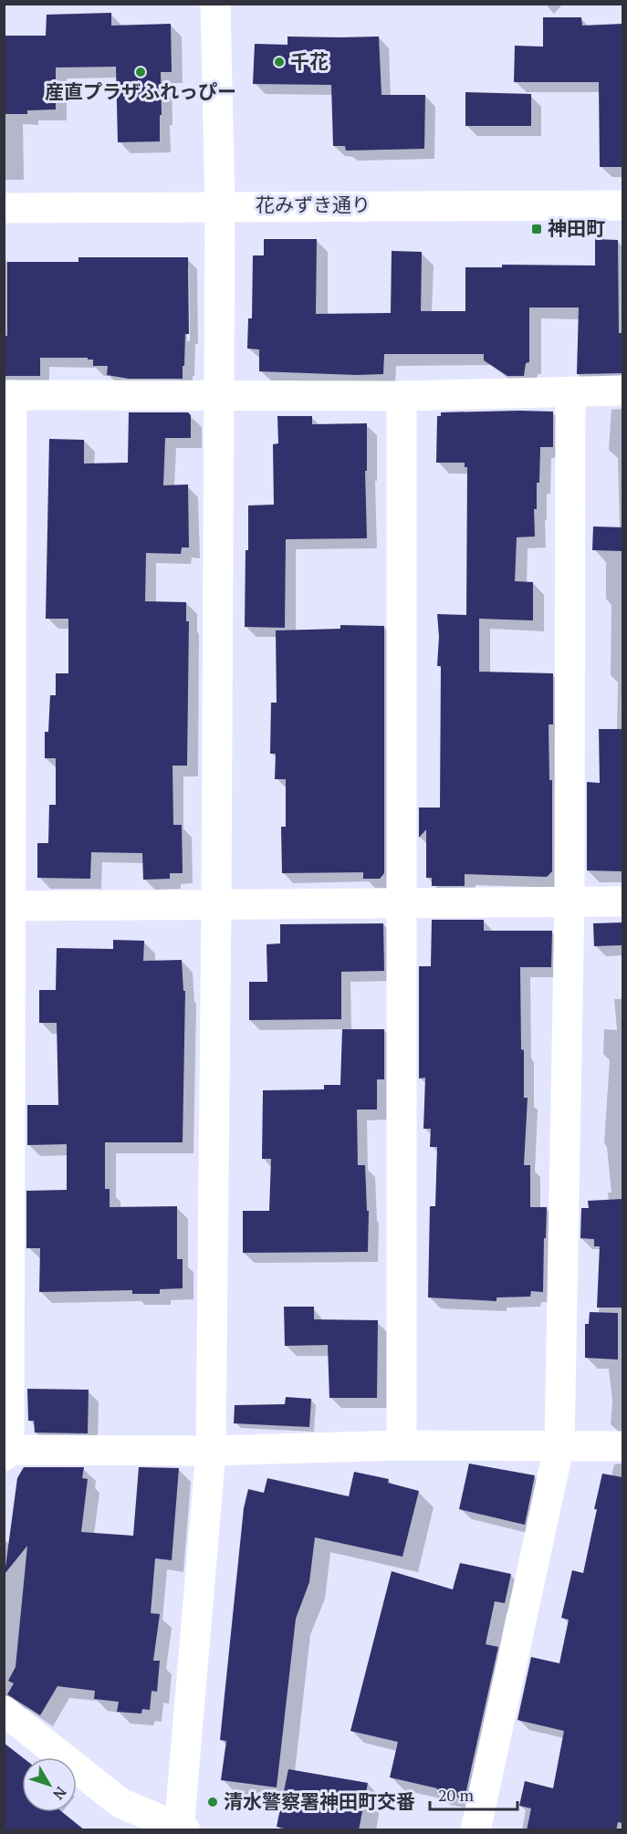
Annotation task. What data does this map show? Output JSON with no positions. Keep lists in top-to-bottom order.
{
  "streets": {
    "street": ["花みずき通り"]
  },
  "places": {
    "other": ["千花", "産直プラザふれっぴー", "清水警察署神田町交番"],
    "transit": ["神田町"]
  },
  "scale_bar": "20 m",
  "north": "bottom right"
}
